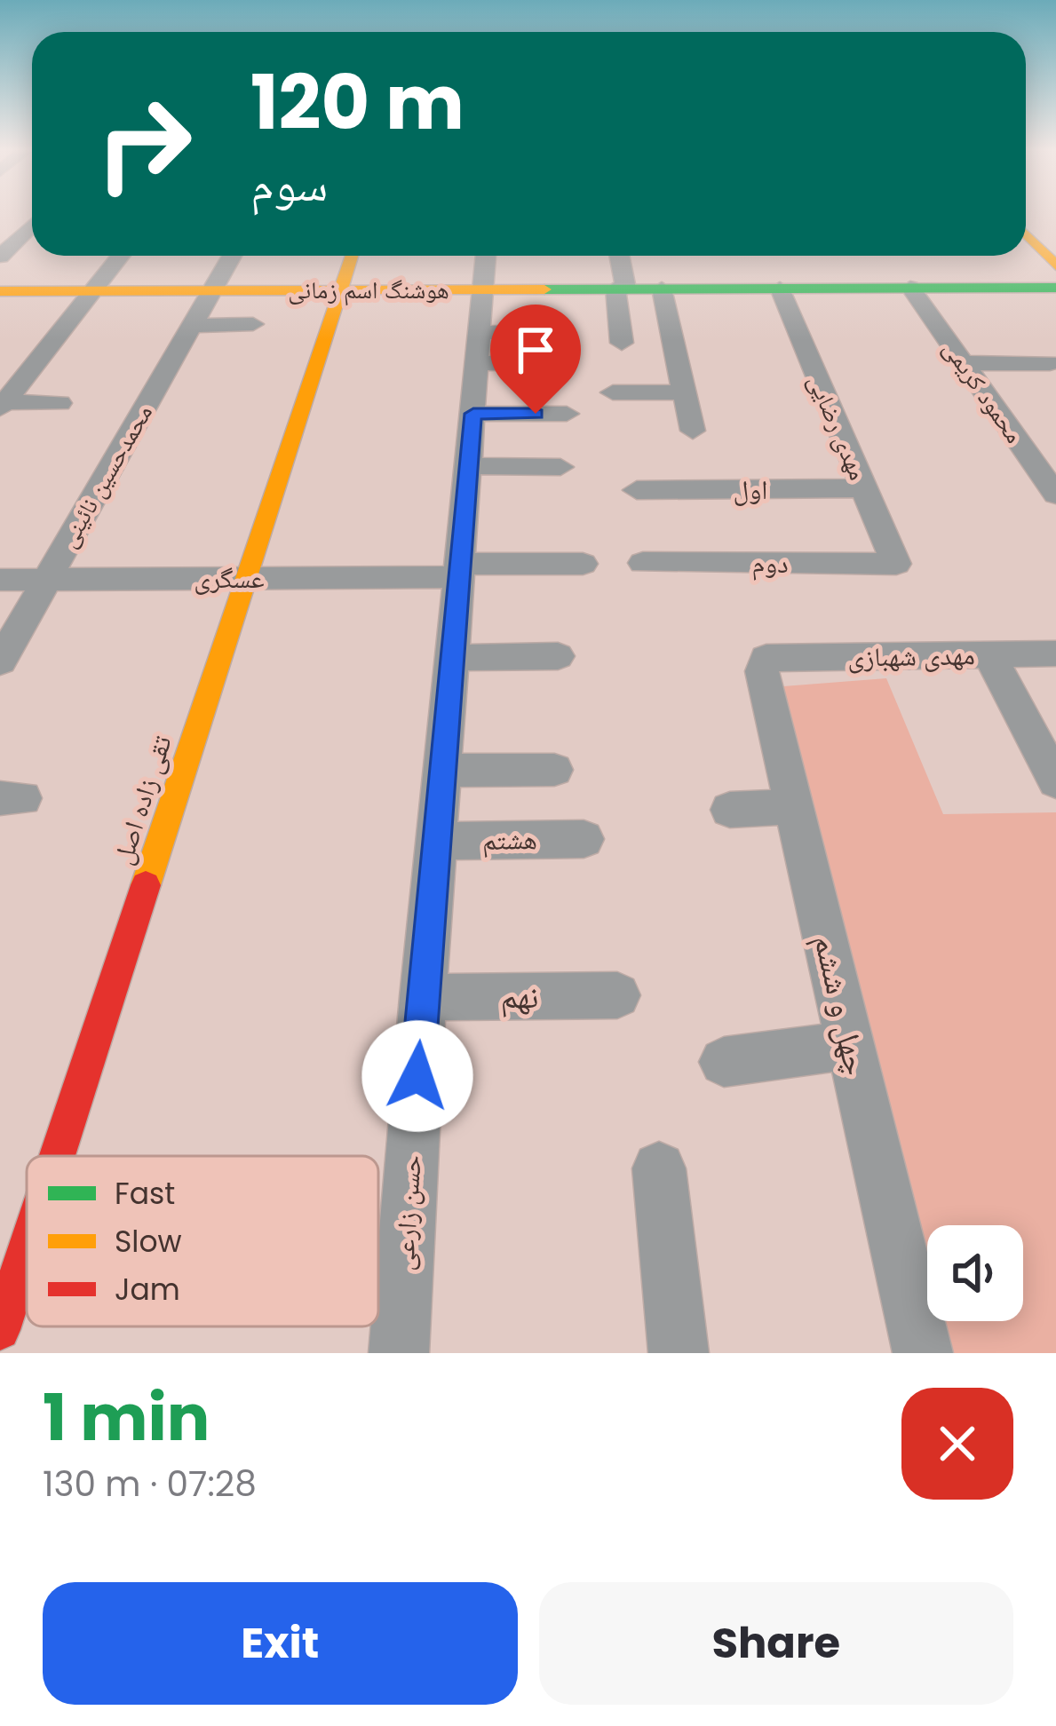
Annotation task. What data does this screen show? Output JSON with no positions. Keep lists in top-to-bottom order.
{
  "streets": {
    "street": [
      "هوشنگ اسم زمانی",
      "محمود کریمی",
      "مهدی رضایی",
      "محمدحسین نائینی",
      "اول",
      "دوم",
      "عسگری",
      "مهدی شهبازی",
      "تقی زاده اصل",
      "هشتم",
      "نهم",
      "چهل و ششم",
      "حسن زارعی"
    ]
  },
  "crossings": [
    ["هوشنگ اسم زمانی", "محمود کریمی"],
    ["هوشنگ اسم زمانی", "مهدی رضایی"],
    ["هوشنگ اسم زمانی", "محمدحسین نائینی"],
    ["هوشنگ اسم زمانی", "تقی زاده اصل"],
    ["هوشنگ اسم زمانی", "حسن زارعی"],
    ["مهدی رضایی", "اول"],
    ["مهدی رضایی", "دوم"],
    ["محمدحسین نائینی", "عسگری"],
    ["عسگری", "تقی زاده اصل"],
    ["عسگری", "حسن زارعی"],
    ["مهدی شهبازی", "چهل و ششم"],
    ["هشتم", "حسن زارعی"],
    ["نهم", "حسن زارعی"]
  ],
  "legend": ["Fast", "Slow", "Jam"],
  "page": {
    "turn": ["120 m", "سوم"],
    "heading": ["1 min", "130 m · 07:28"],
    "buttons": ["Exit", "Share"]
  }
}
